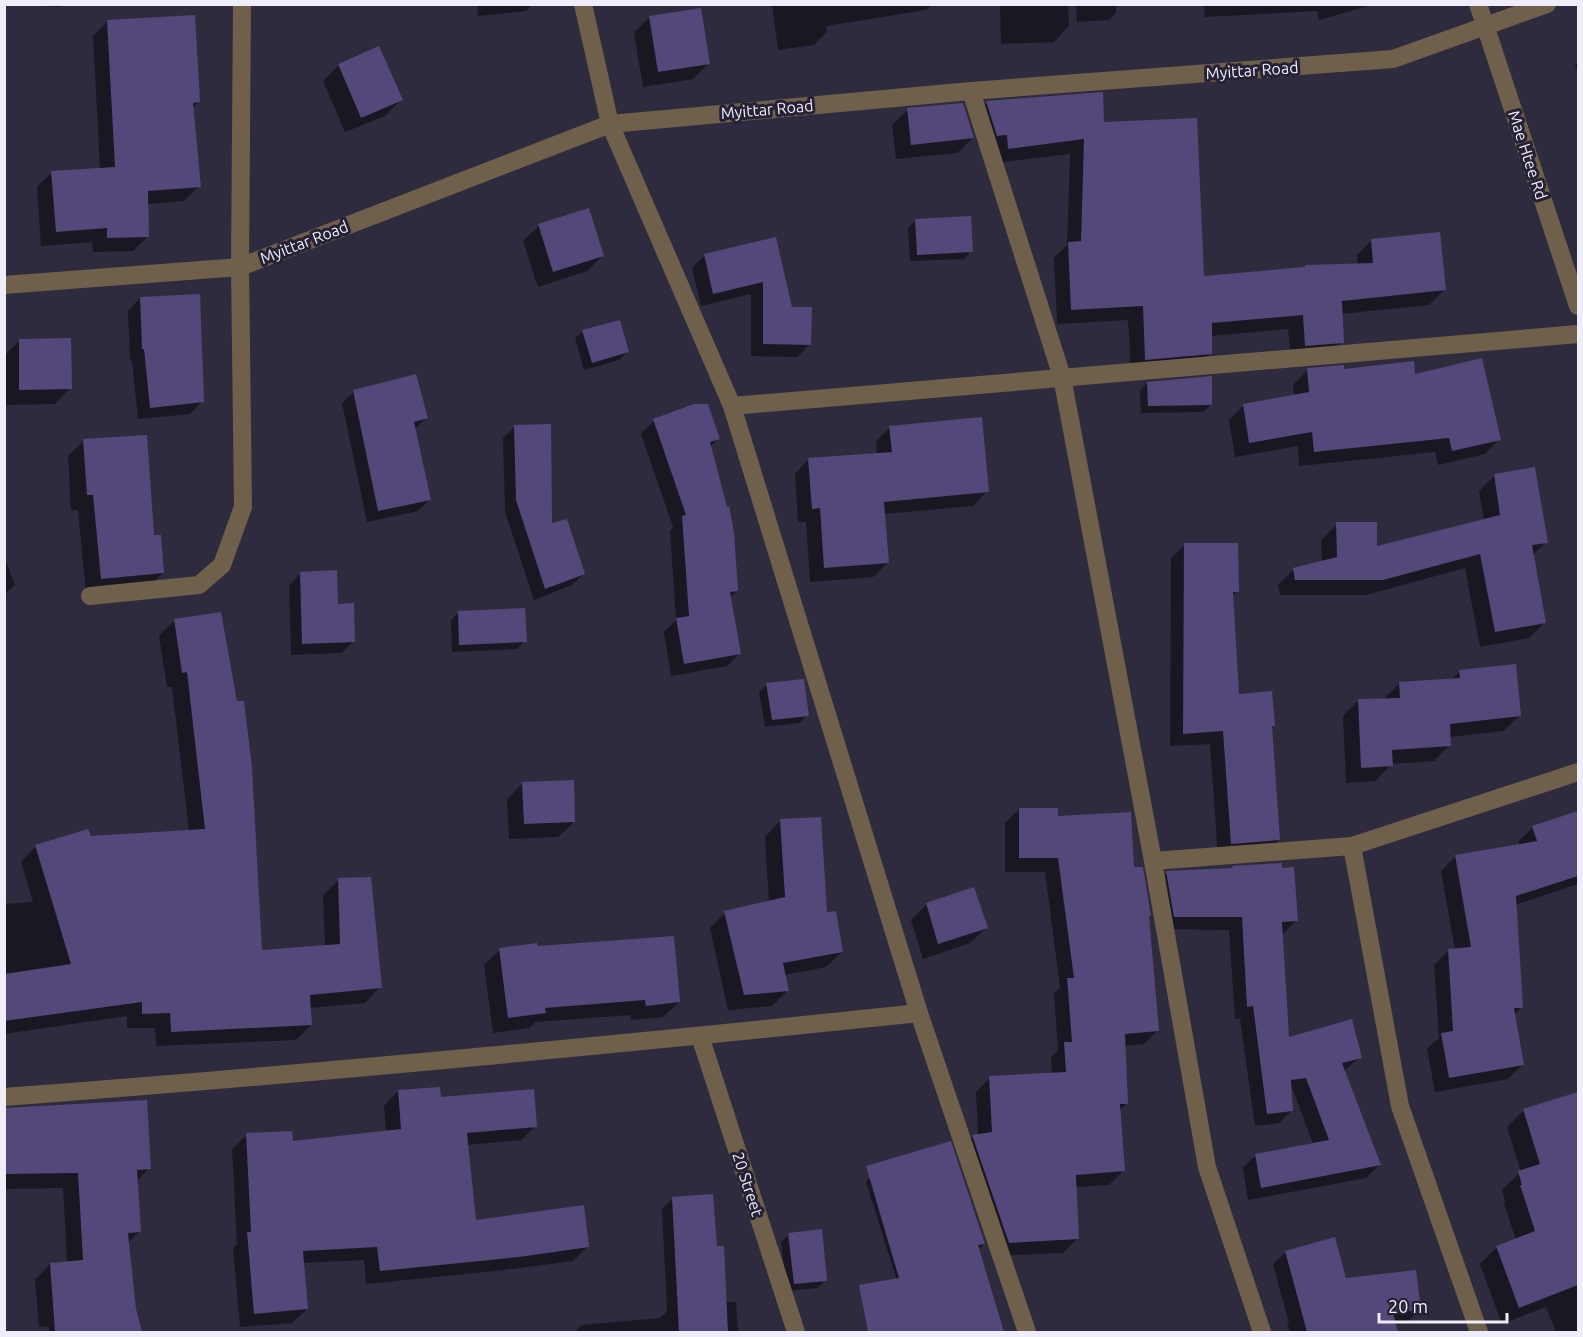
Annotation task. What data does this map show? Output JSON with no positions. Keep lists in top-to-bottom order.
{
  "streets": {
    "street": ["Myittar Road", "Mae Htee Rd", "20 Street"]
  },
  "crossings": [
    ["Myittar Road", "Mae Htee Rd"]
  ],
  "scale_bar": "20 m"
}
